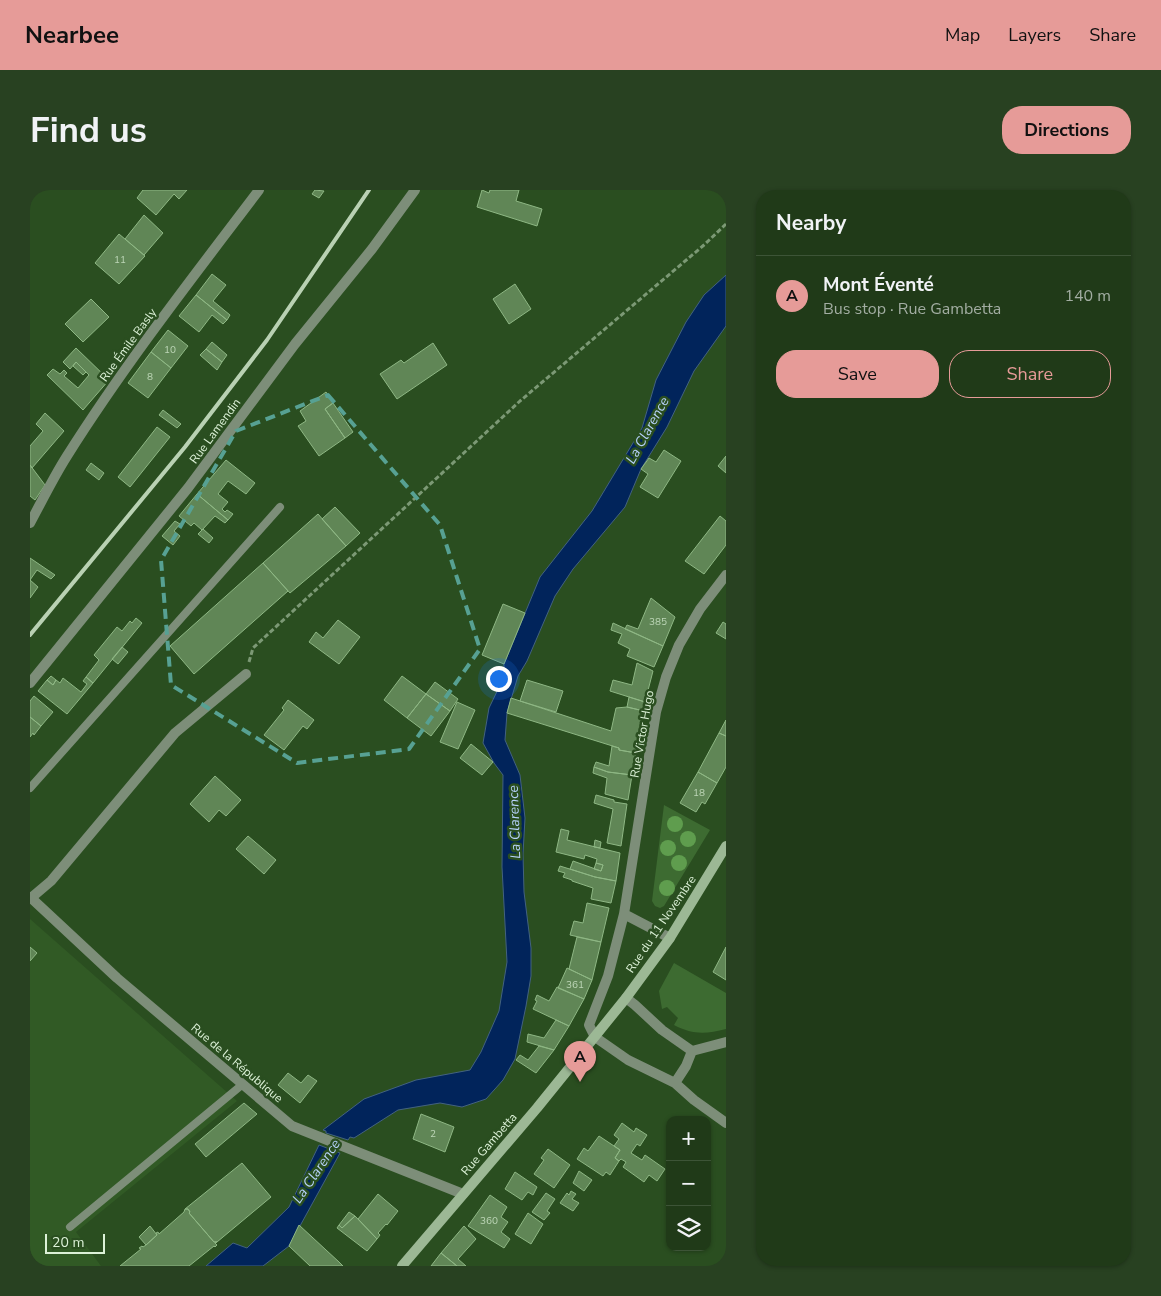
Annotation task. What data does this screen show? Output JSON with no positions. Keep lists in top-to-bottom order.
{
  "streets": {
    "main road": ["Rue du 11 Novembre", "Rue Gambetta"],
    "street": [
      "Rue Émile Basly",
      "Rue Lamendin",
      "Rue Victor Hugo",
      "Rue de la République"
    ]
  },
  "crossings": [
    ["Rue Victor Hugo", "Rue du 11 Novembre"],
    ["Rue Victor Hugo", "Rue Gambetta"],
    ["Rue du 11 Novembre", "Rue Gambetta"],
    ["Rue de la République", "Rue Gambetta"]
  ],
  "water": ["La Clarence"],
  "house_numbers": [
    "11",
    "10",
    "8",
    "385",
    "18",
    "361",
    "2",
    "360"
  ],
  "scale_bar": "20 m",
  "page": {
    "header": "Nearbee",
    "nav": ["Map", "Layers", "Share"],
    "buttons": [
      "Directions",
      ["Save", "Share"]
    ],
    "title": "Find us",
    "heading": "Nearby",
    "list": [
      {
        "mark": "A",
        "name": "Mont Éventé",
        "note": "Bus stop · Rue Gambetta",
        "value": "140 m"
      }
    ],
    "pins": "A",
    "map_buttons": ["+", "−"],
    "scale": "20 m"
  }
}
